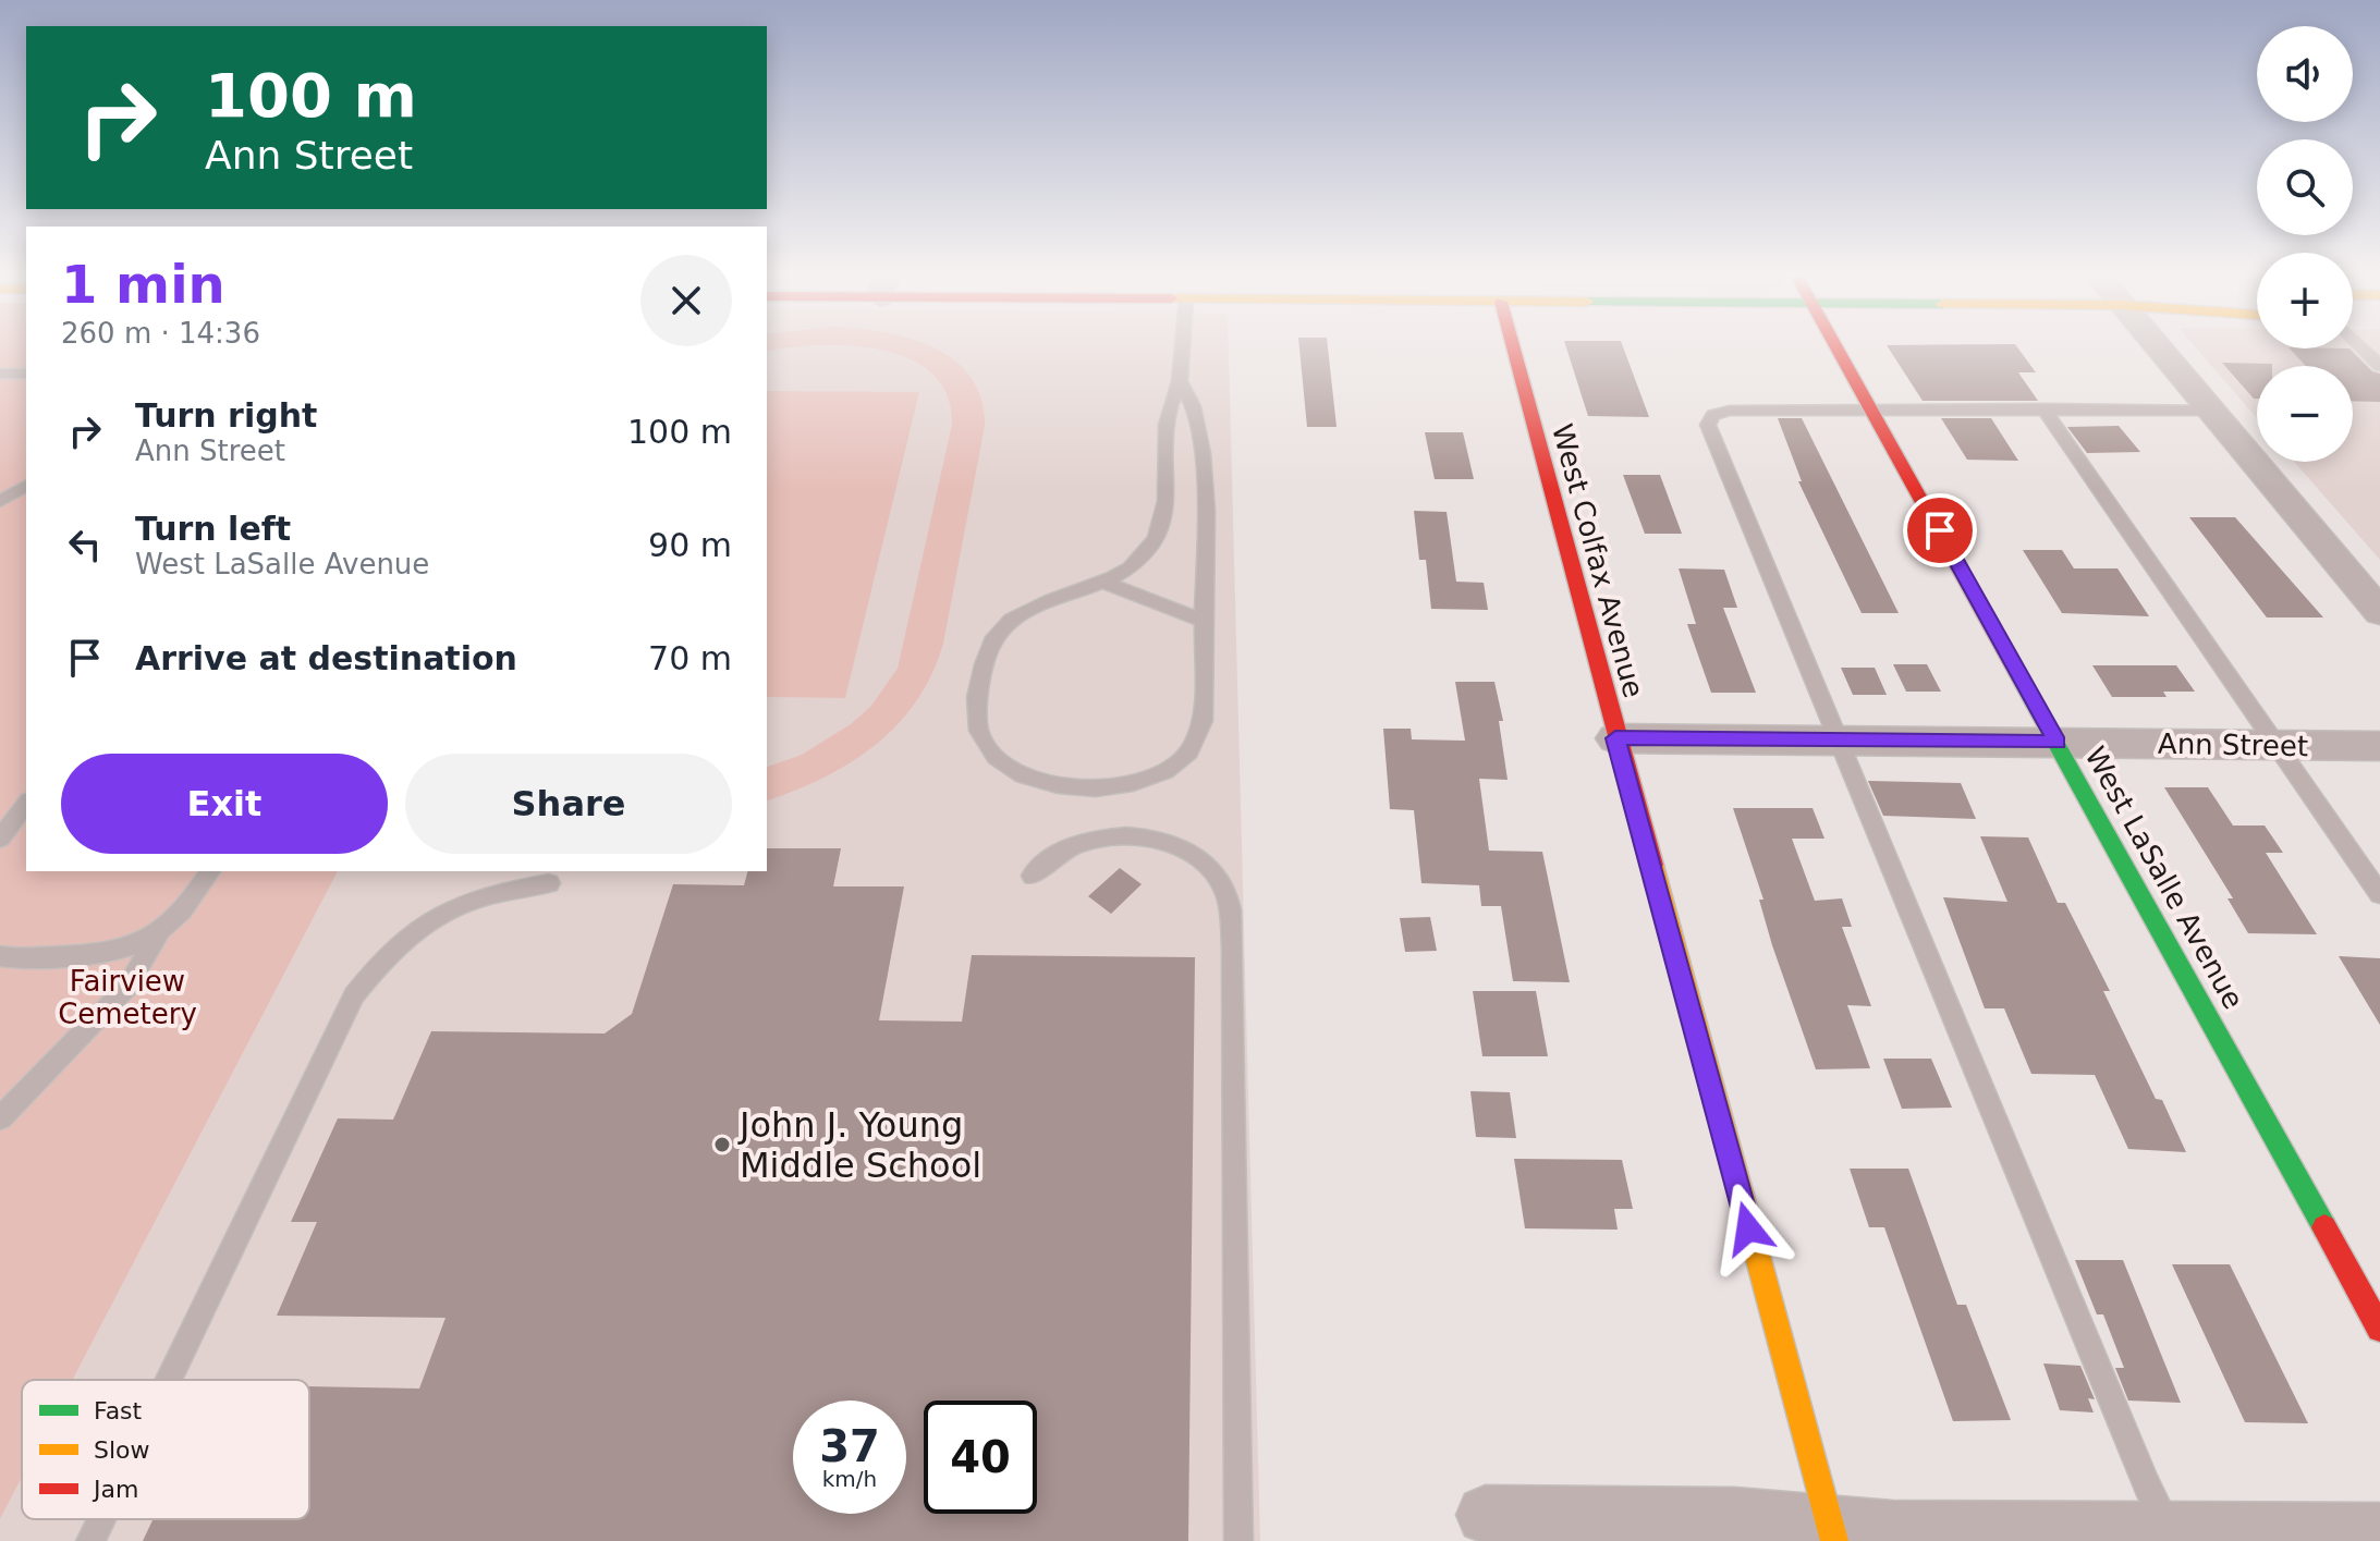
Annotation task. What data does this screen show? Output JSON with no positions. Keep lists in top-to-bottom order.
{
  "streets": {
    "street": ["West Colfax Avenue", "Ann Street", "West LaSalle Avenue"]
  },
  "crossings": [
    ["West Colfax Avenue", "Ann Street"],
    ["Ann Street", "West LaSalle Avenue"]
  ],
  "parks": ["Fairview Cemetery"],
  "places": ["John J. Young Middle School"],
  "legend": ["Fast", "Slow", "Jam"],
  "page": {
    "map_buttons": ["+", "−"],
    "turn": ["100 m", "Ann Street"],
    "heading": ["1 min", "260 m · 14:36"],
    "list": [
      {
        "name": "Turn right",
        "note": "Ann Street",
        "value": "100 m"
      },
      {
        "name": "Turn left",
        "note": "West LaSalle Avenue",
        "value": "90 m"
      },
      {
        "name": "Arrive at destination",
        "value": "70 m"
      }
    ],
    "buttons": ["Exit", "Share"],
    "speed": "37 km/h",
    "limit": "40"
  }
}
